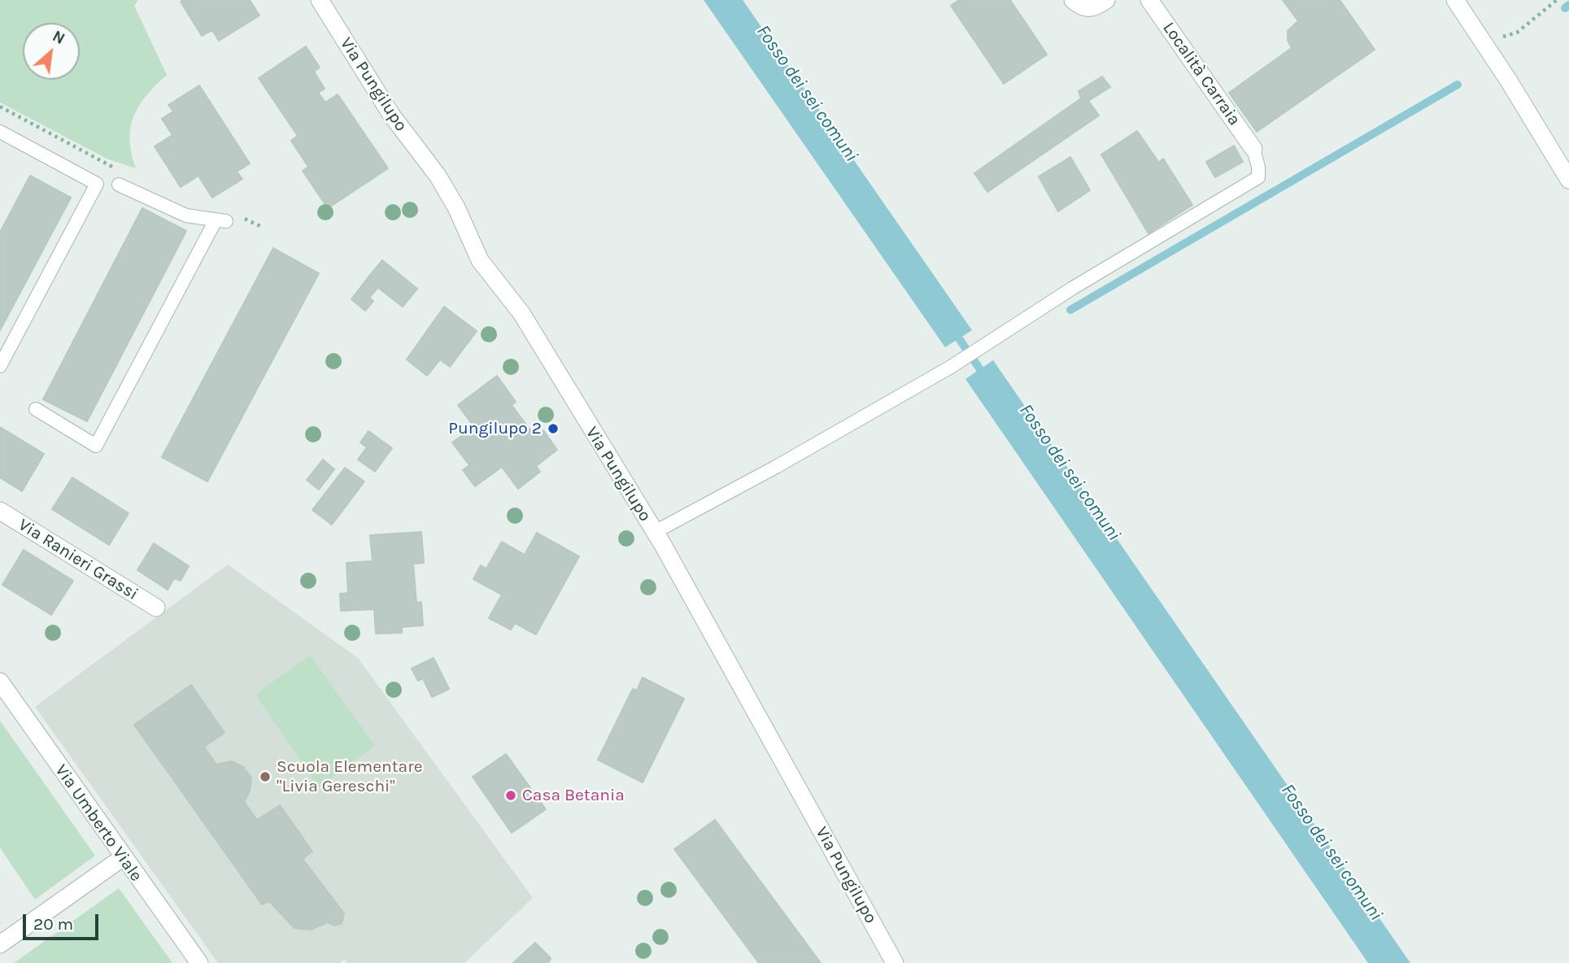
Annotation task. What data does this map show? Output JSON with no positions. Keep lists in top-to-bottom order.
{
  "streets": {
    "street": [
      "Località Carraia",
      "Via Pungilupo",
      "Via Ranieri Grassi",
      "Via Umberto Viale"
    ]
  },
  "water": ["Fosso dei sei comuni"],
  "places": ["Pungilupo 2", "Scuola Elementare \"Livia Gereschi\"", "Casa Betania"],
  "scale_bar": "20 m",
  "north": "top right"
}
